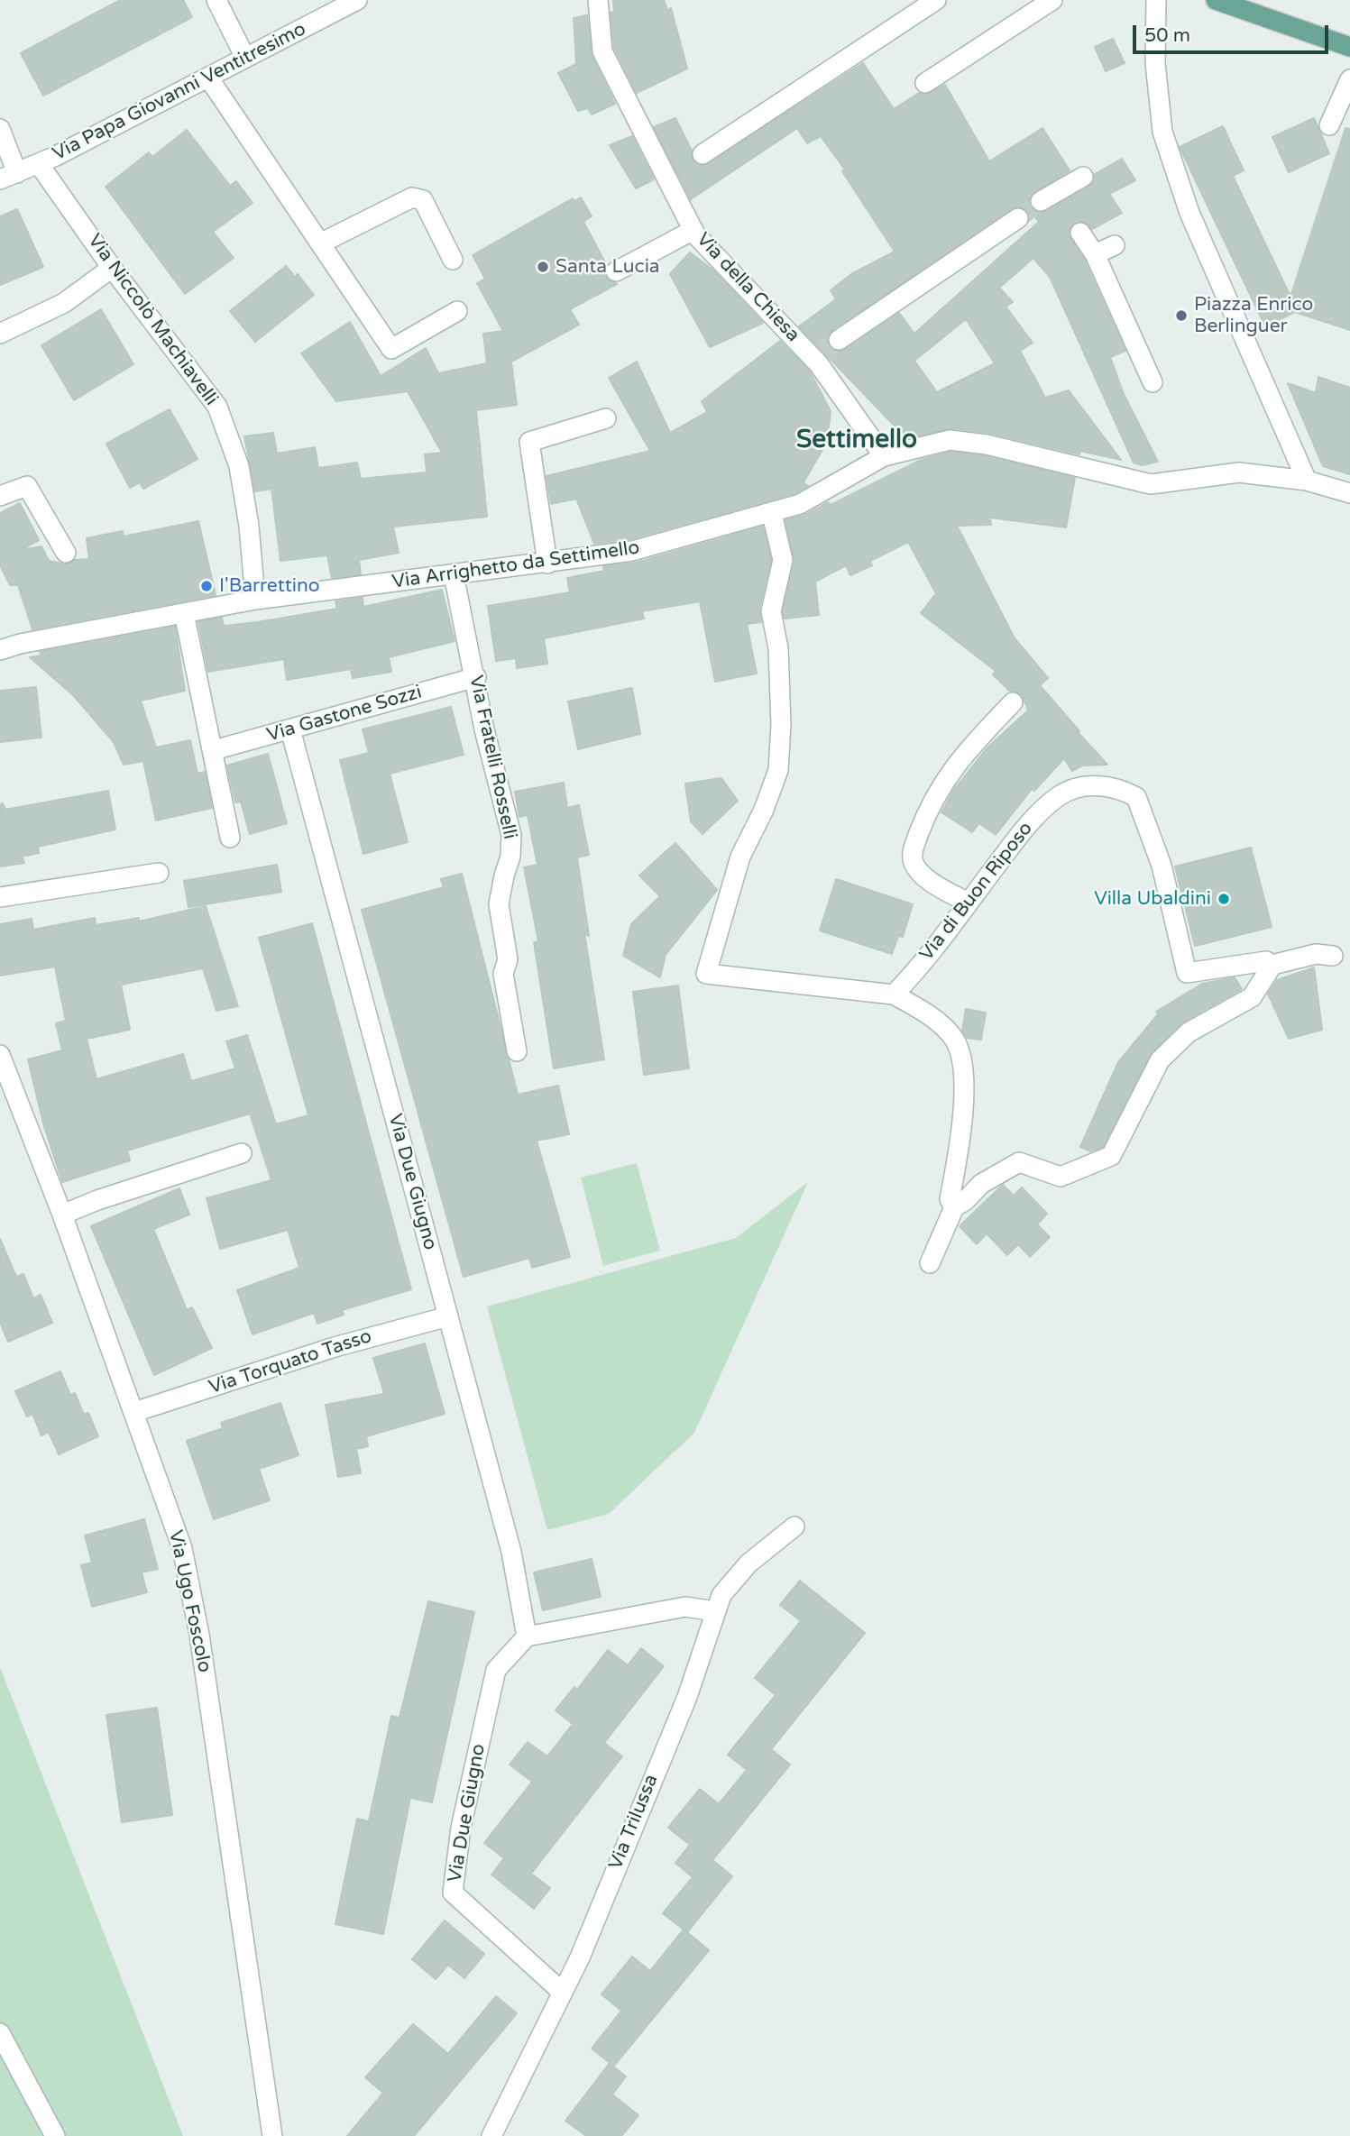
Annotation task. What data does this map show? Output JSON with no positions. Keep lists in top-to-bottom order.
{
  "streets": {
    "street": [
      "Via Papa Giovanni Ventitresimo",
      "Via della Chiesa",
      "Via Niccolò Machiavelli",
      "Via Arrighetto da Settimello",
      "Via Gastone Sozzi",
      "Via Fratelli Rosselli",
      "Via di Buon Riposo",
      "Via Due Giugno",
      "Via Torquato Tasso",
      "Via Ugo Foscolo",
      "Via Trilussa"
    ]
  },
  "crossings": [
    ["Via Papa Giovanni Ventitresimo", "Via Niccolò Machiavelli"],
    ["Via della Chiesa", "Via Arrighetto da Settimello"],
    ["Via Niccolò Machiavelli", "Via Arrighetto da Settimello"],
    ["Via Arrighetto da Settimello", "Via Fratelli Rosselli"],
    ["Via Gastone Sozzi", "Via Fratelli Rosselli"],
    ["Via Gastone Sozzi", "Via Due Giugno"],
    ["Via Due Giugno", "Via Torquato Tasso"],
    ["Via Due Giugno", "Via Trilussa"],
    ["Via Torquato Tasso", "Via Ugo Foscolo"]
  ],
  "districts": ["Settimello"],
  "places": [
    "Santa Lucia",
    "Piazza Enrico Berlinguer",
    "I'Barrettino",
    "Villa Ubaldini"
  ],
  "scale_bar": "50 m"
}
